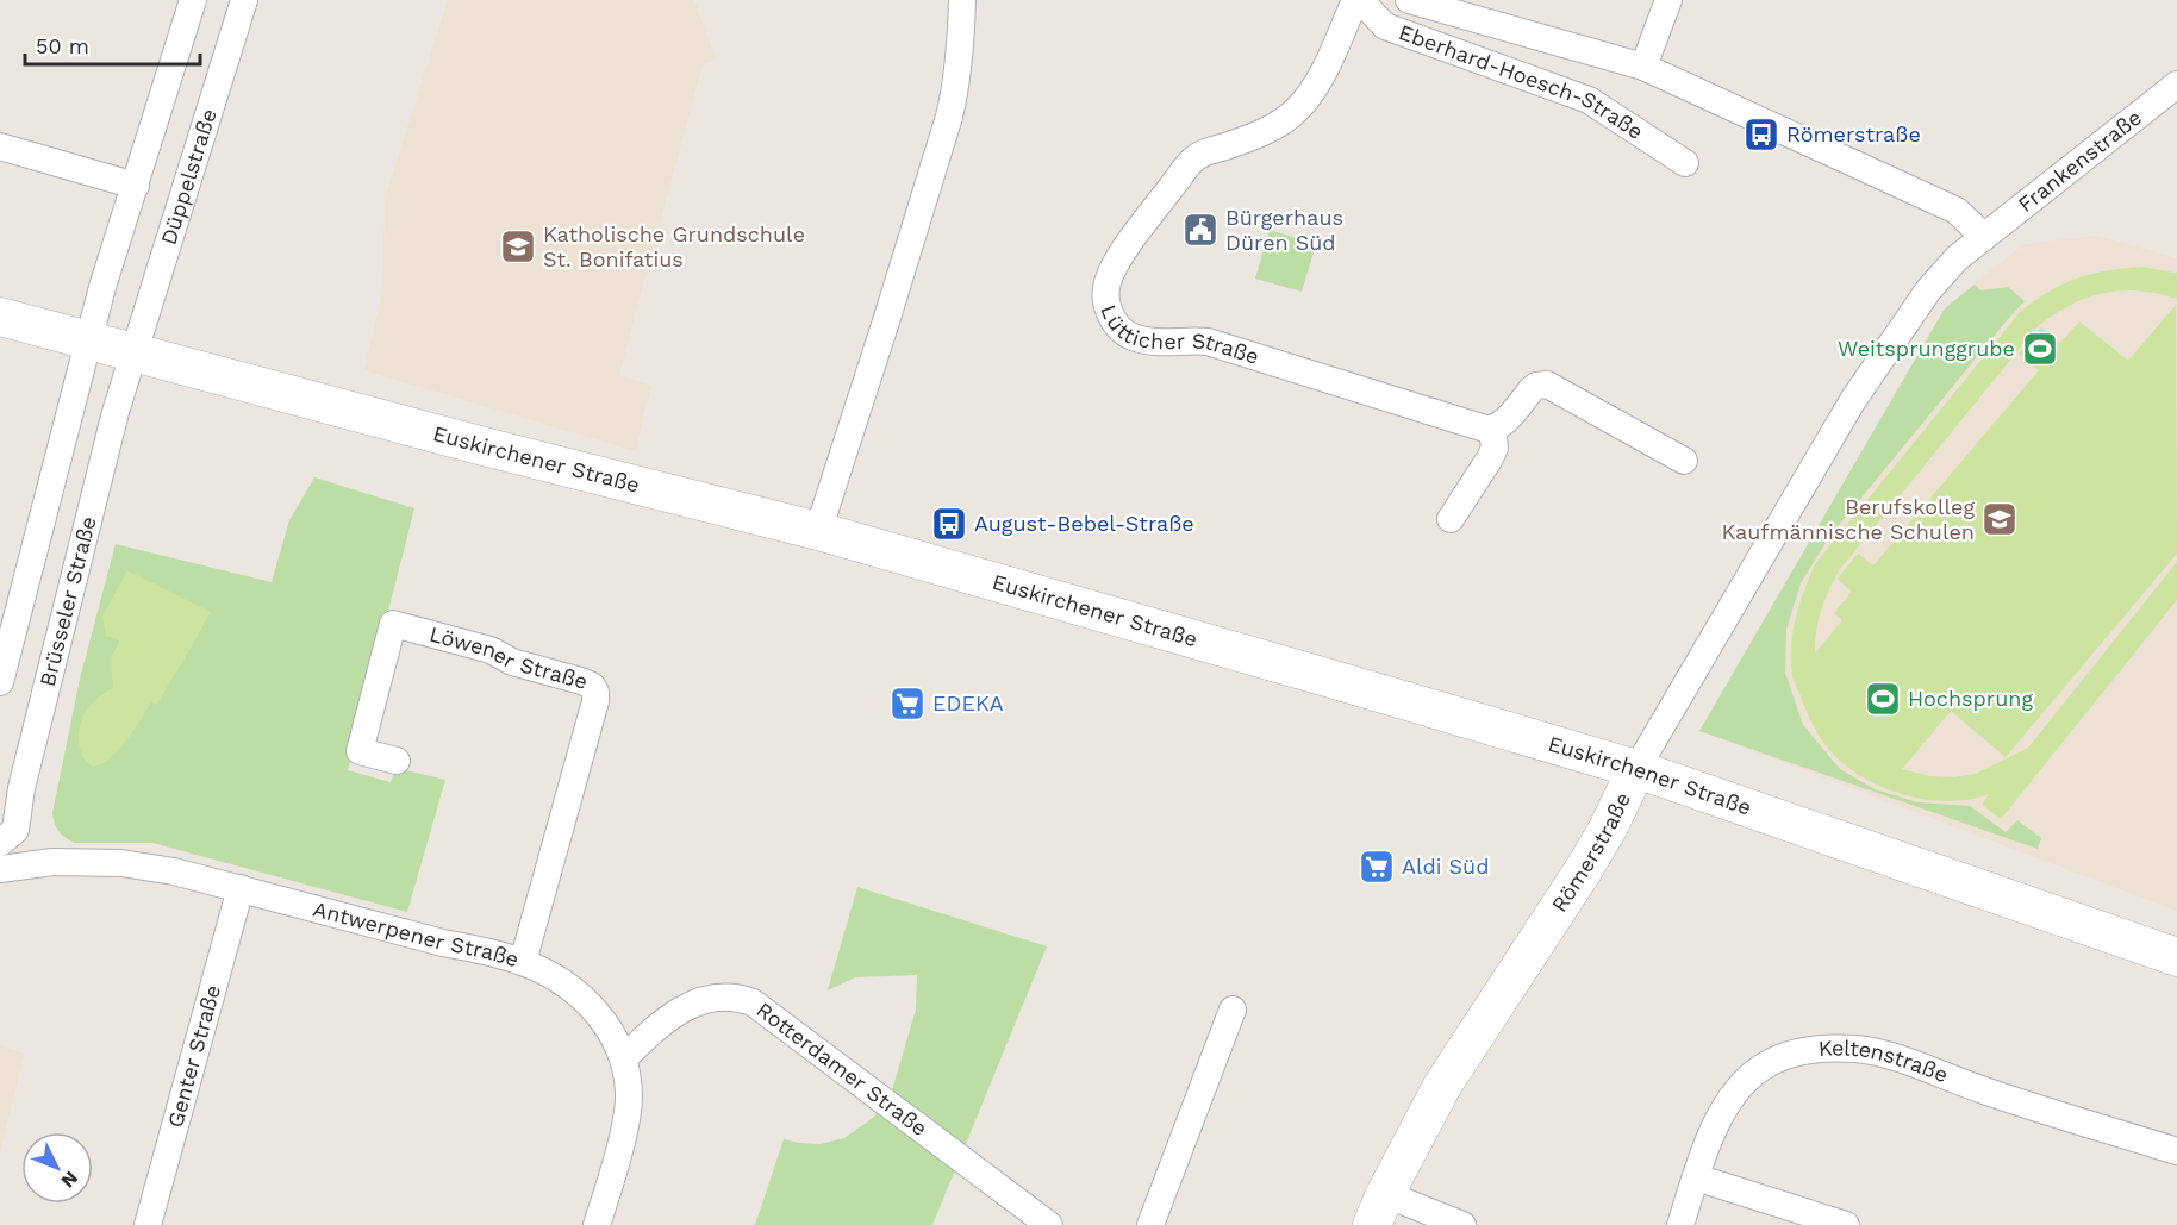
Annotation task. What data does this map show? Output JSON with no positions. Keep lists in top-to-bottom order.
{
  "streets": {
    "street": [
      "Eberhard-Hoesch-Straße",
      "Frankenstraße",
      "Düppelstraße",
      "Lütticher Straße",
      "Euskirchener Straße",
      "Brüsseler Straße",
      "Löwener Straße",
      "Römerstraße",
      "Antwerpener Straße",
      "Genter Straße",
      "Keltenstraße",
      "Rotterdamer Straße"
    ]
  },
  "crossings": [
    ["Eberhard-Hoesch-Straße", "Frankenstraße"],
    ["Eberhard-Hoesch-Straße", "Lütticher Straße"],
    ["Eberhard-Hoesch-Straße", "Römerstraße"],
    ["Frankenstraße", "Römerstraße"],
    ["Düppelstraße", "Euskirchener Straße"],
    ["Düppelstraße", "Brüsseler Straße"],
    ["Euskirchener Straße", "Brüsseler Straße"],
    ["Euskirchener Straße", "Römerstraße"],
    ["Löwener Straße", "Antwerpener Straße"],
    ["Antwerpener Straße", "Genter Straße"],
    ["Antwerpener Straße", "Rotterdamer Straße"]
  ],
  "places": {
    "bus stop": ["Römerstraße", "August-Bebel-Straße"],
    "public building": ["Bürgerhaus Düren Süd"],
    "school or university": ["Katholische Grundschule St. Bonifatius", "Berufskolleg Kaufmännische Schulen"],
    "sports": ["Weitsprunggrube", "Hochsprung"],
    "supermarket": ["EDEKA", "Aldi Süd"]
  },
  "scale_bar": "50 m",
  "north": "bottom right"
}
